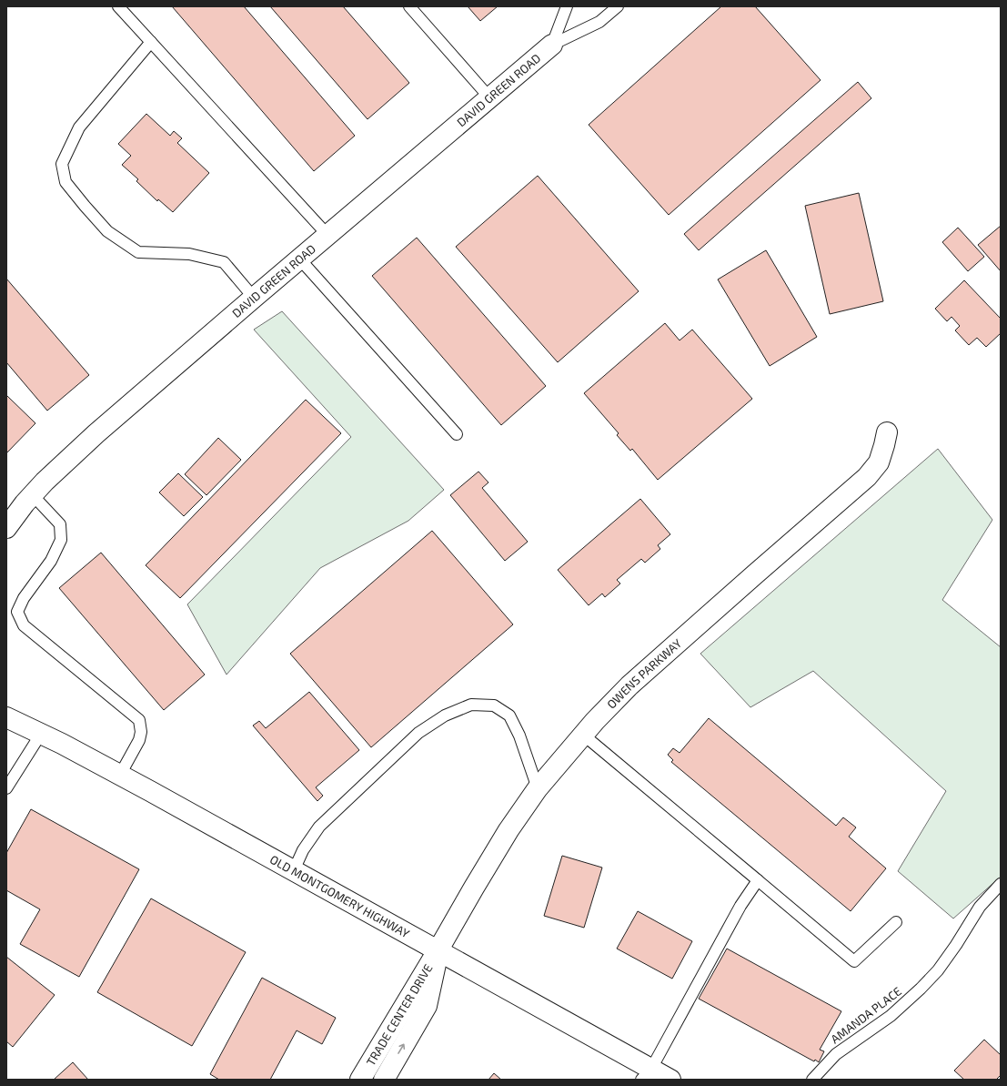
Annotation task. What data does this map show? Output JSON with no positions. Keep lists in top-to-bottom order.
{
  "streets": {
    "street": [
      "DAVID GREEN ROAD",
      "OWENS PARKWAY",
      "OLD MONTGOMERY HIGHWAY",
      "TRADE CENTER DRIVE"
    ],
    "lane": ["AMANDA PLACE"]
  },
  "crossings": [
    ["OWENS PARKWAY", "OLD MONTGOMERY HIGHWAY"],
    ["OWENS PARKWAY", "TRADE CENTER DRIVE"],
    ["OLD MONTGOMERY HIGHWAY", "TRADE CENTER DRIVE"]
  ]
}
